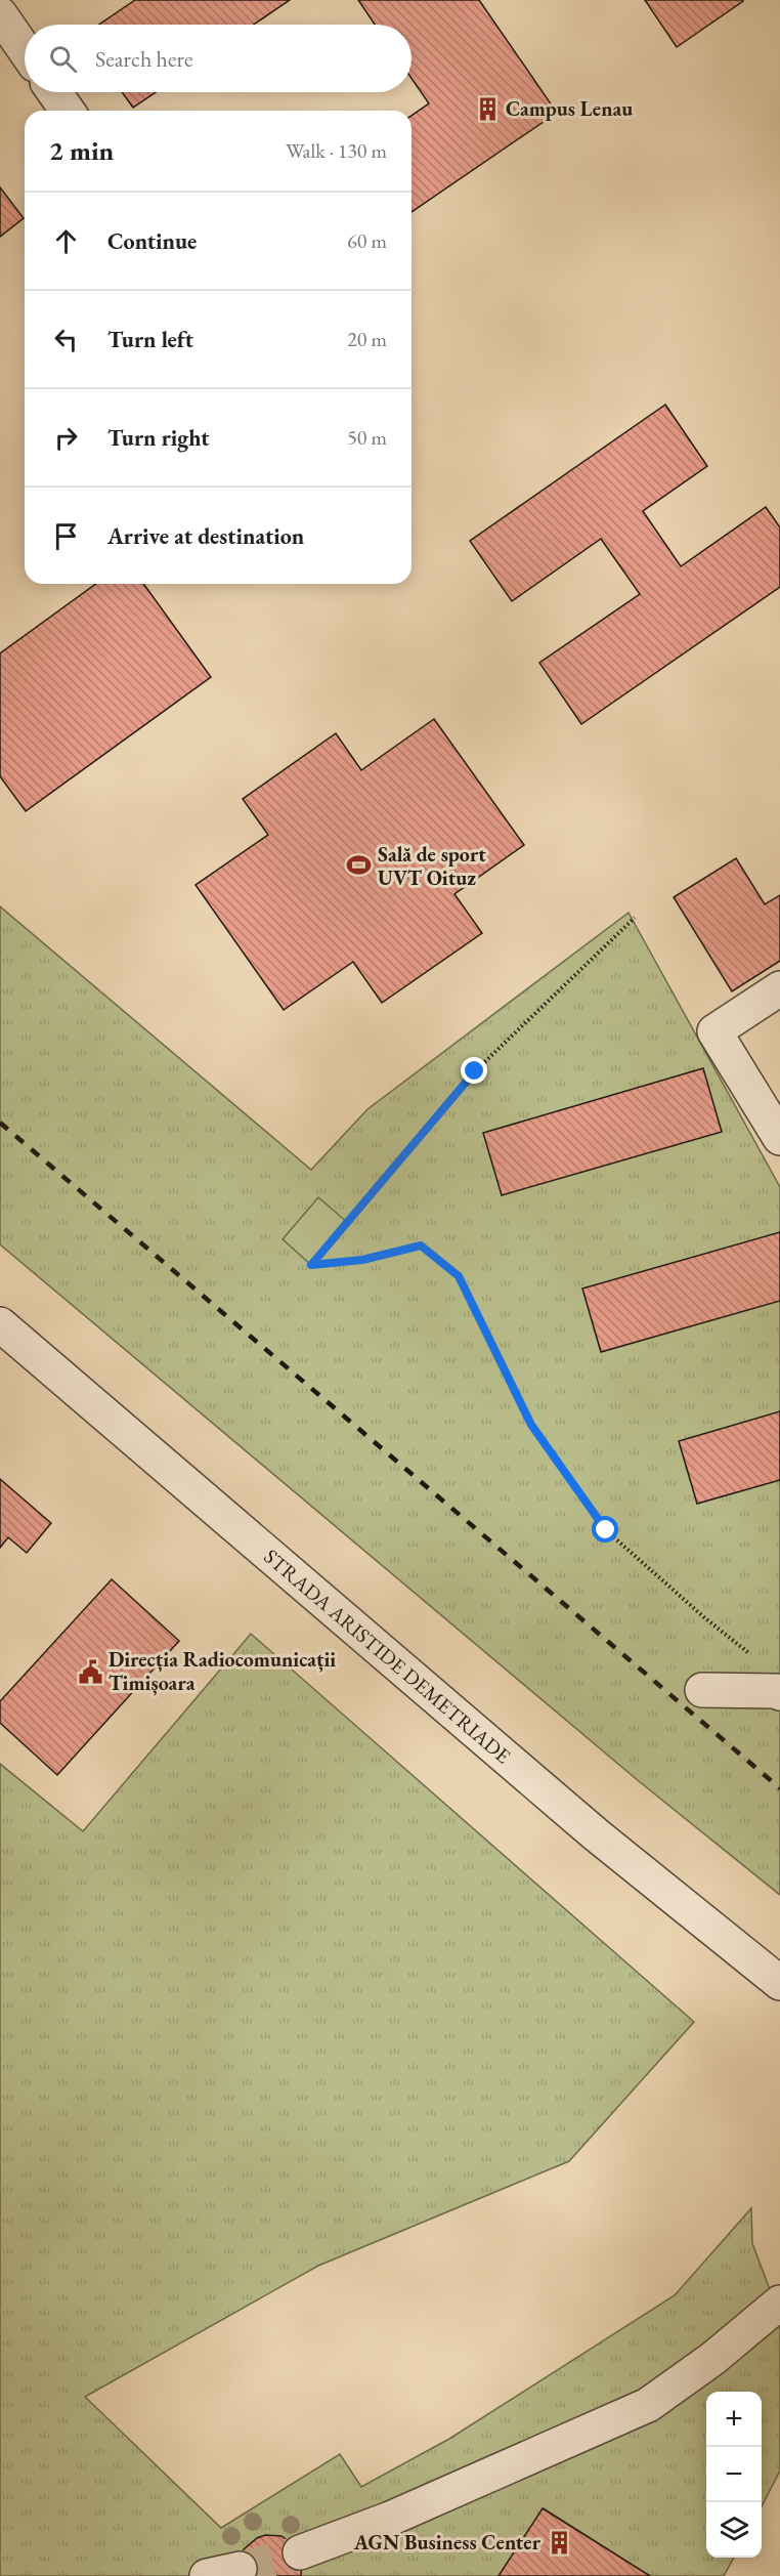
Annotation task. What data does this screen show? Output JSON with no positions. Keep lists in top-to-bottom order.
{
  "streets": {
    "street": ["STRADA ARISTIDE DEMETRIADE"]
  },
  "places": {
    "building": ["Campus Lenau", "AGN Business Center"],
    "sports": ["Sală de sport UVT Oituz"],
    "public building": ["Direcția Radiocomunicații Timișoara"]
  },
  "page": {
    "search": "Search here",
    "heading": ["2 min", "Walk · 130 m"],
    "list": [
      ["Continue", "60 m"],
      ["Turn left", "20 m"],
      ["Turn right", "50 m"],
      "Arrive at destination"
    ],
    "map_buttons": ["+", "−"]
  }
}
